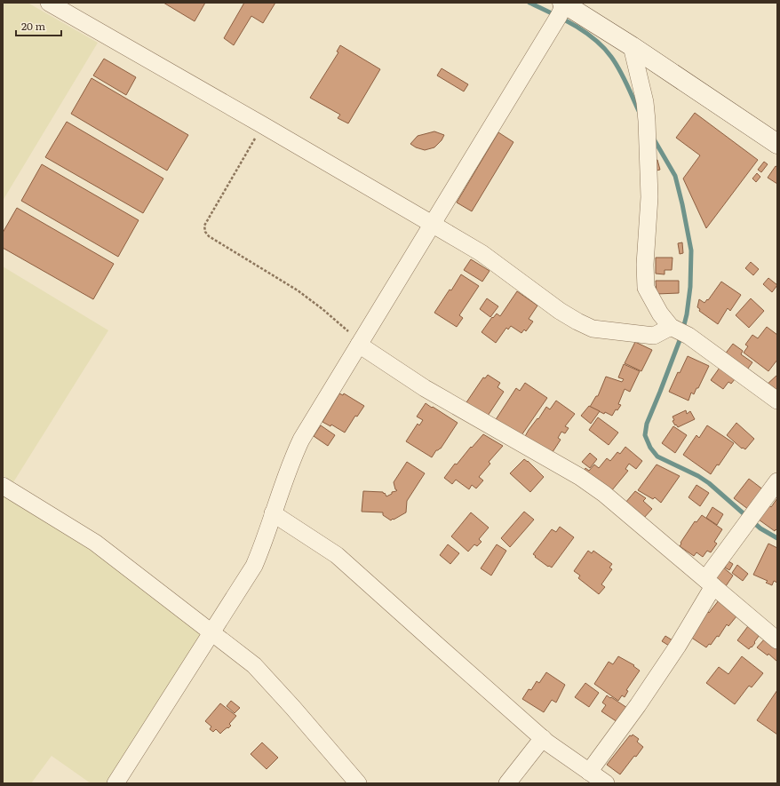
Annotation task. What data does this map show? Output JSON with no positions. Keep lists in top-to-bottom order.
{
  "scale_bar": "20 m"
}
